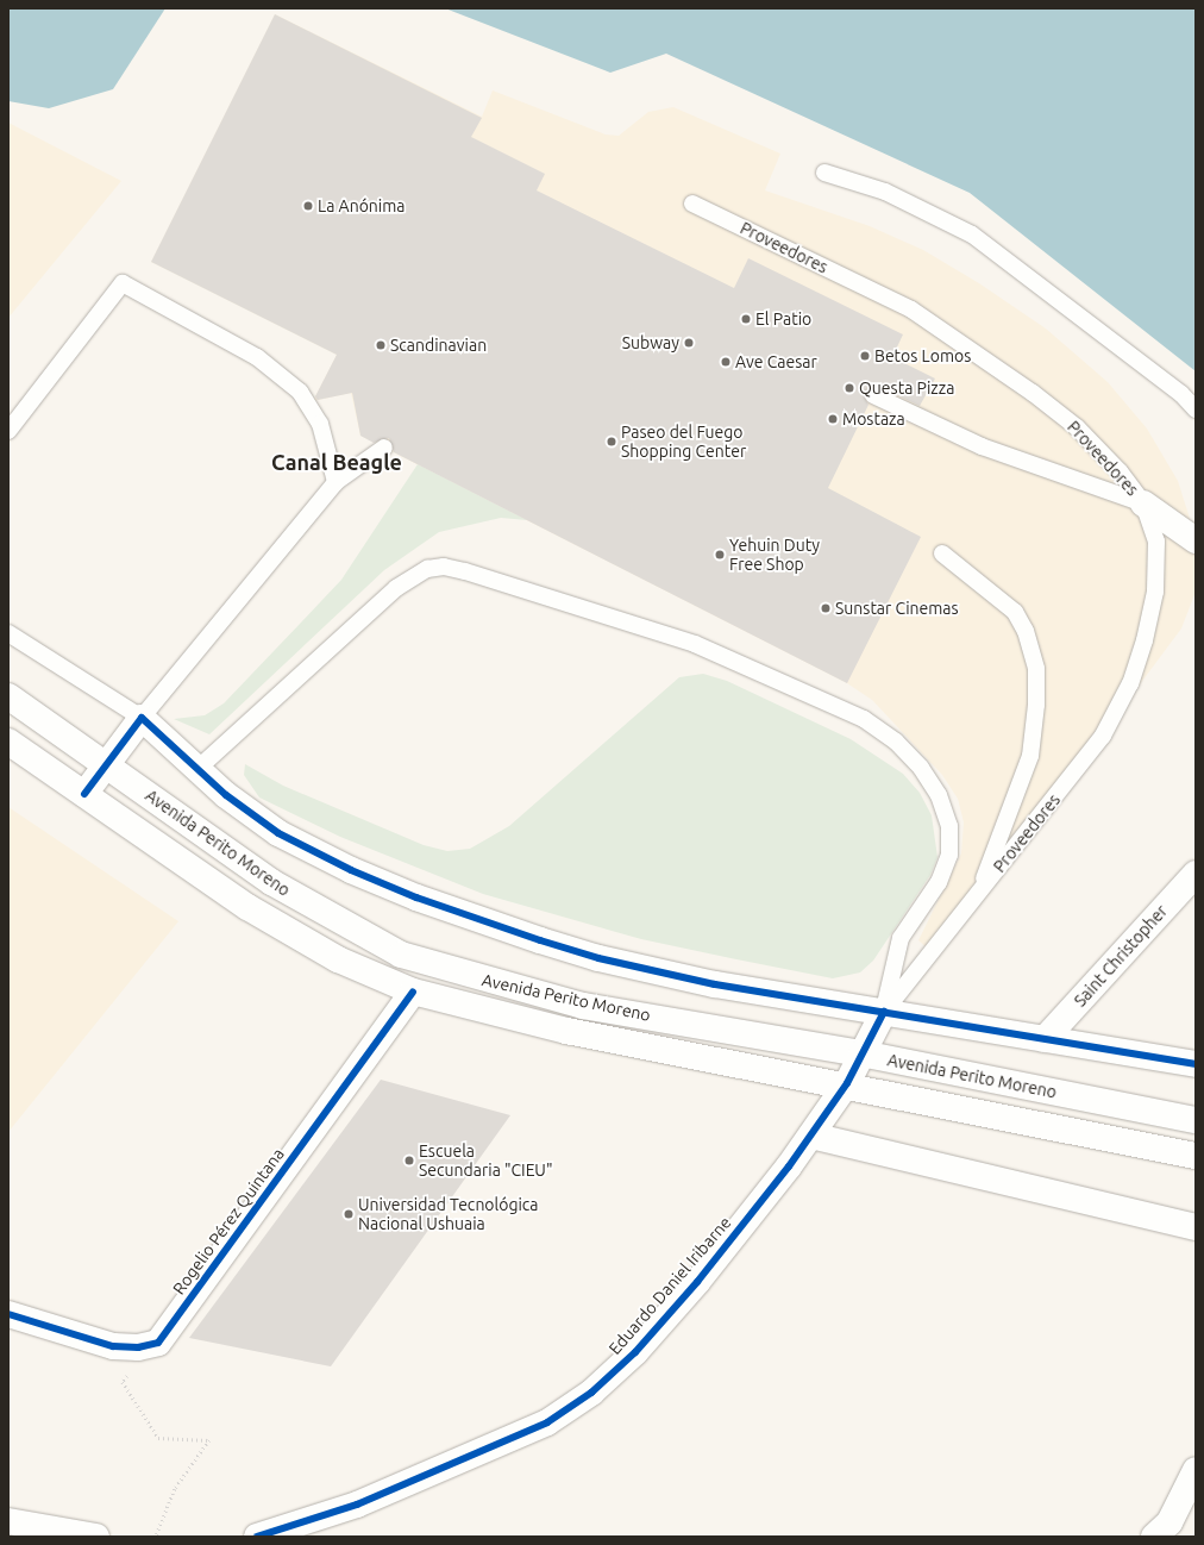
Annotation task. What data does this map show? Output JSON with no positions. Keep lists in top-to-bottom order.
{
  "streets": {
    "street": [
      "Avenida Perito Moreno",
      "Saint Christopher",
      "Rogelio Pérez Quintana",
      "Eduardo Daniel Iribarne"
    ],
    "lane": ["Proveedores"]
  },
  "crossings": [
    ["Proveedores", "Eduardo Daniel Iribarne"],
    ["Avenida Perito Moreno", "Rogelio Pérez Quintana"],
    ["Avenida Perito Moreno", "Eduardo Daniel Iribarne"]
  ],
  "districts": ["Canal Beagle"],
  "places": [
    "La Anónima",
    "El Patio",
    "Subway",
    "Scandinavian",
    "Betos Lomos",
    "Ave Caesar",
    "Questa Pizza",
    "Mostaza",
    "Paseo del Fuego Shopping Center",
    "Yehuin Duty Free Shop",
    "Sunstar Cinemas",
    "Escuela Secundaria \"CIEU\"",
    "Universidad Tecnológica Nacional Ushuaia"
  ]
}
